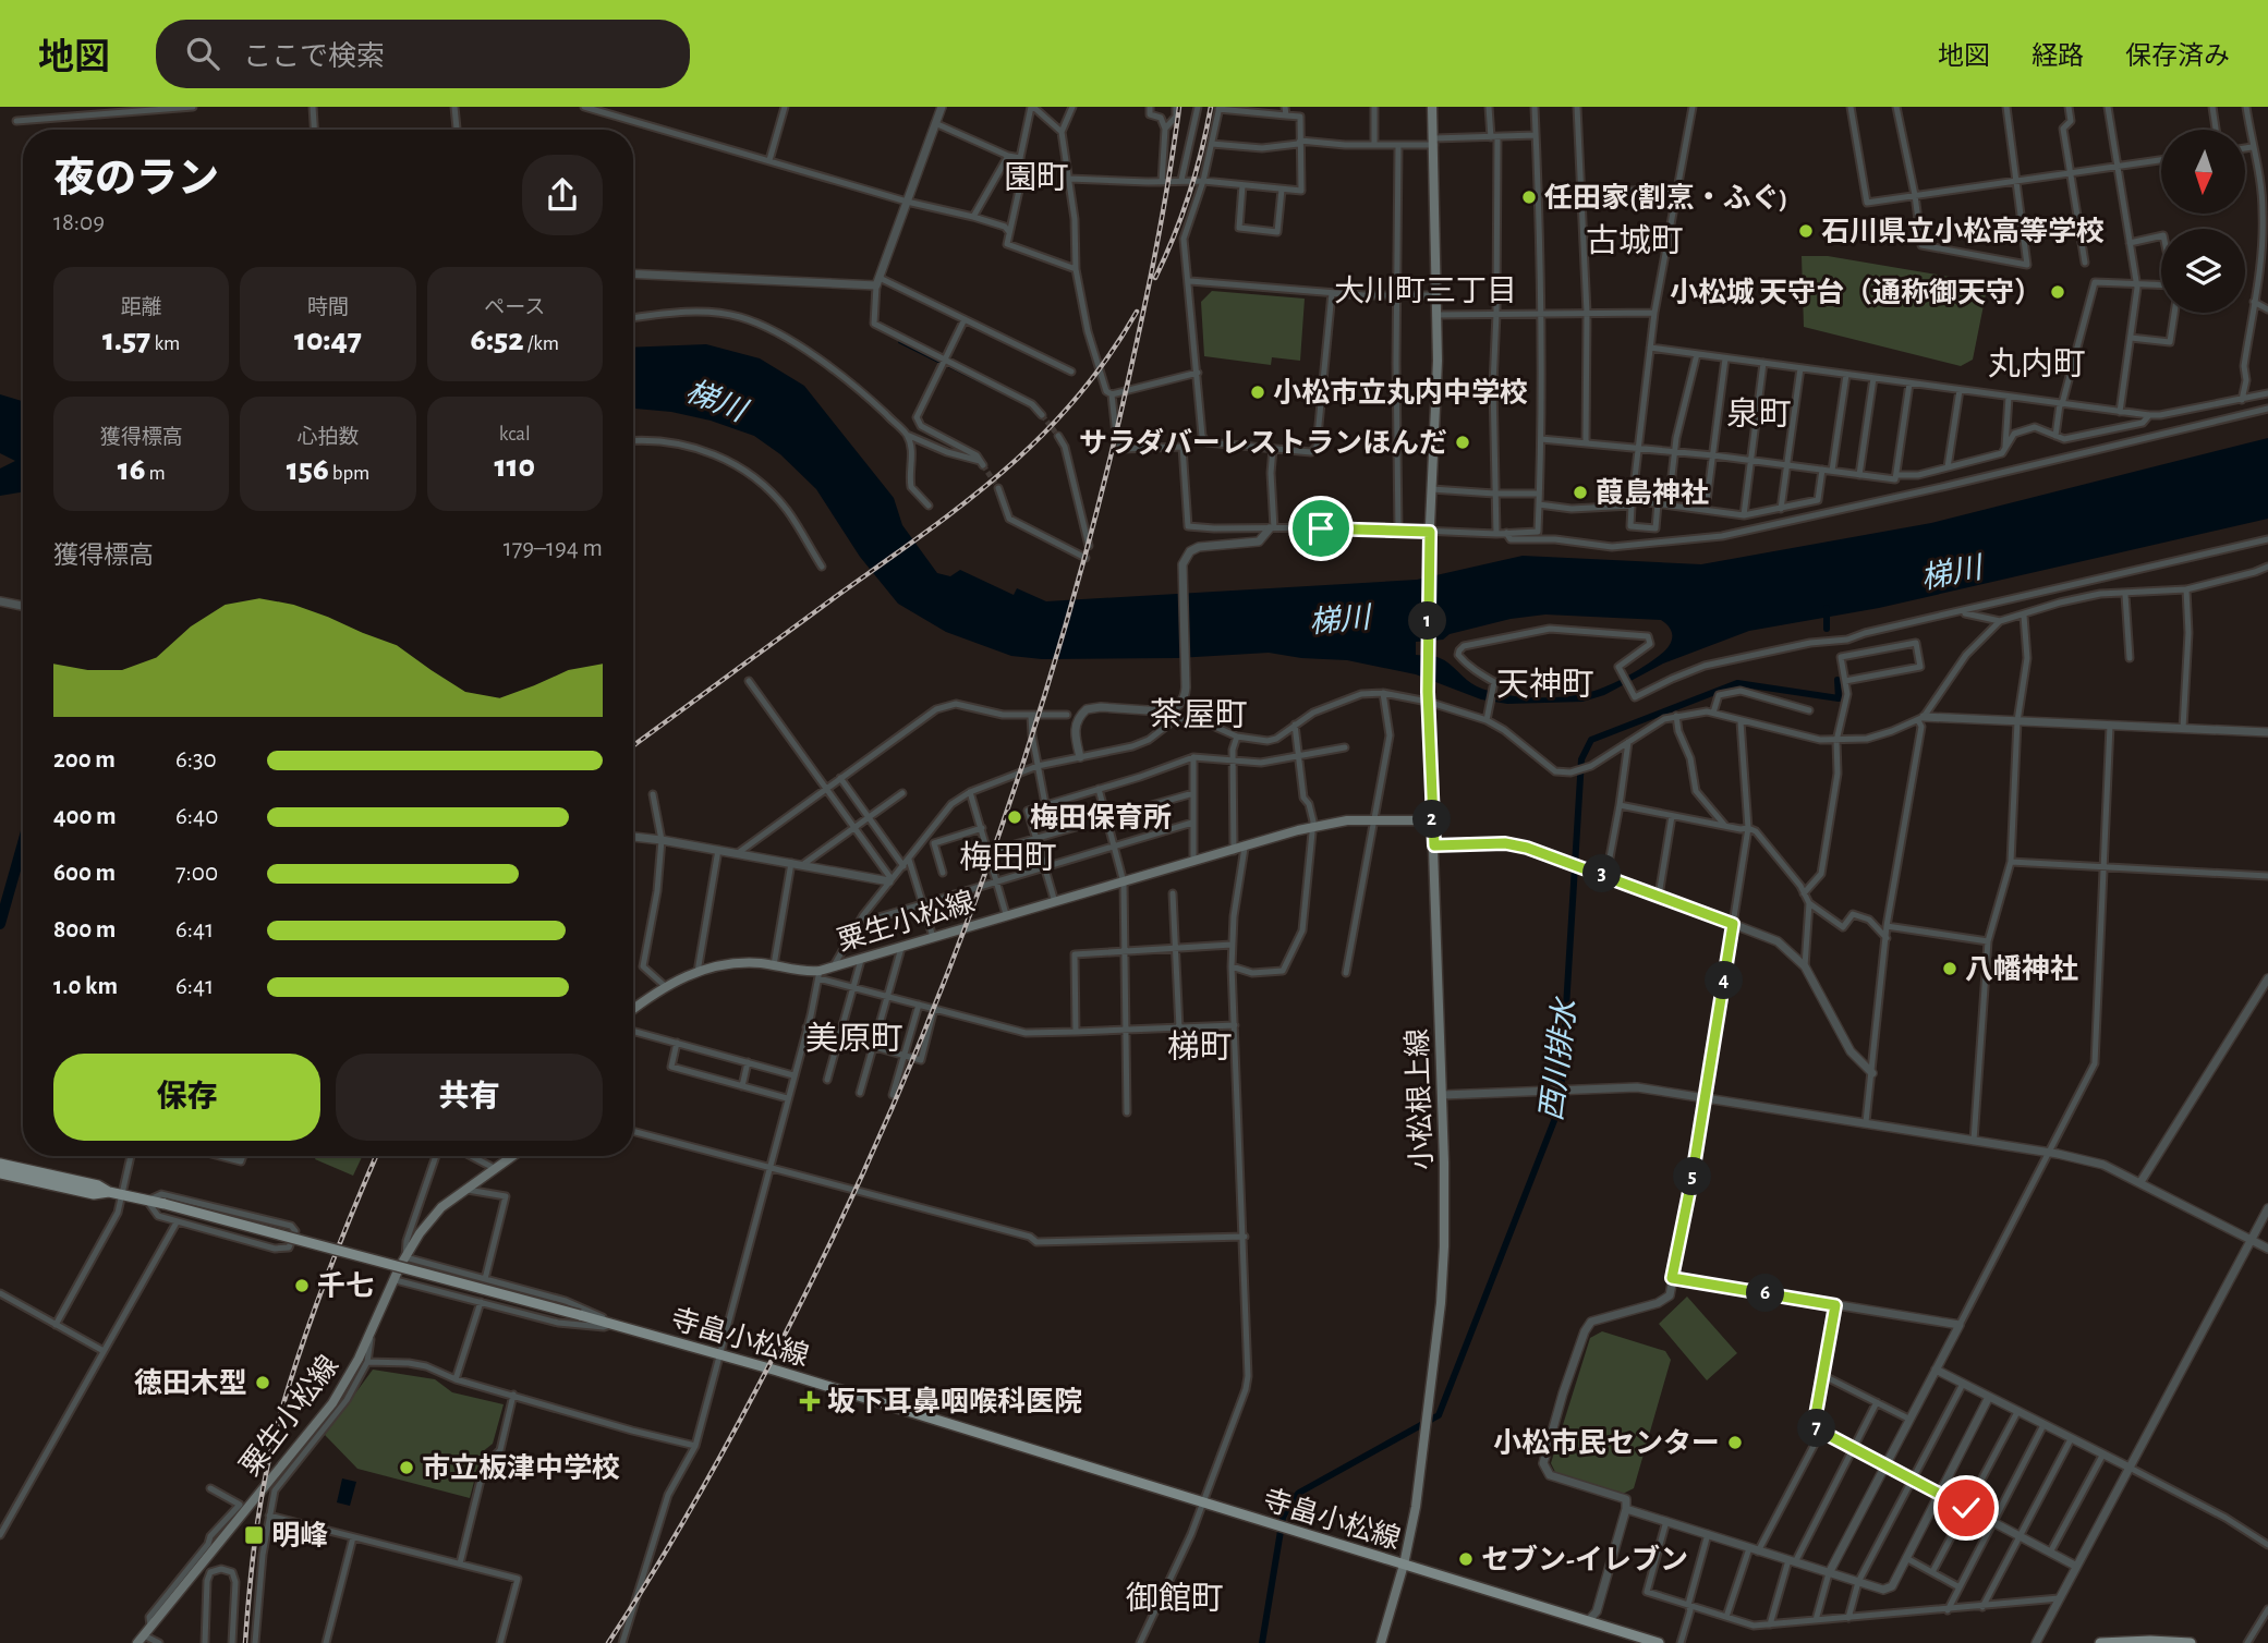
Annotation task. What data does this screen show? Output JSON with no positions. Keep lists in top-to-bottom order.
{
  "streets": {
    "main road": ["粟生小松線", "小松根上線", "寺畠小松線"]
  },
  "crossings": [
    ["粟生小松線", "小松根上線"],
    ["小松根上線", "寺畠小松線"]
  ],
  "districts": [
    "園町",
    "古城町",
    "大川町三丁目",
    "丸内町",
    "泉町",
    "天神町",
    "茶屋町",
    "梅田町",
    "美原町",
    "梯町",
    "御館町"
  ],
  "water": ["梯川", "西川排水"],
  "places": {
    "other": [
      "任田家(割烹・ふぐ)",
      "石川県立小松高等学校",
      "小松城 天守台（通称御天守）",
      "小松市立丸内中学校",
      "サラダバーレストランほんだ",
      "葭島神社",
      "梅田保育所",
      "八幡神社",
      "千七",
      "徳田木型",
      "小松市民センター",
      "市立板津中学校",
      "セブン-イレブン"
    ],
    "health": ["坂下耳鼻咽喉科医院"],
    "transit": ["明峰"]
  },
  "north": "bottom",
  "page": {
    "header": "地図",
    "search": "ここで検索",
    "nav": ["地図", "経路", "保存済み"],
    "heading": ["夜のラン", "18:09"],
    "stats": [
      ["距離", "1.57 km"],
      ["時間", "10:47"],
      ["ペース", "6:52 /km"],
      ["獲得標高", "16 m"],
      ["心拍数", "156 bpm"],
      ["kcal", "110"]
    ],
    "chart": ["獲得標高", "179–194 m"],
    "pins": [
      "1",
      "2",
      "3",
      "4",
      "5",
      "6",
      "7"
    ],
    "list": [
      {
        "name": "200 m",
        "note": "6:30"
      },
      {
        "name": "400 m",
        "note": "6:40"
      },
      {
        "name": "600 m",
        "note": "7:00"
      },
      {
        "name": "800 m",
        "note": "6:41"
      },
      {
        "name": "1.0 km",
        "note": "6:41"
      }
    ],
    "buttons": ["保存", "共有"]
  }
}
